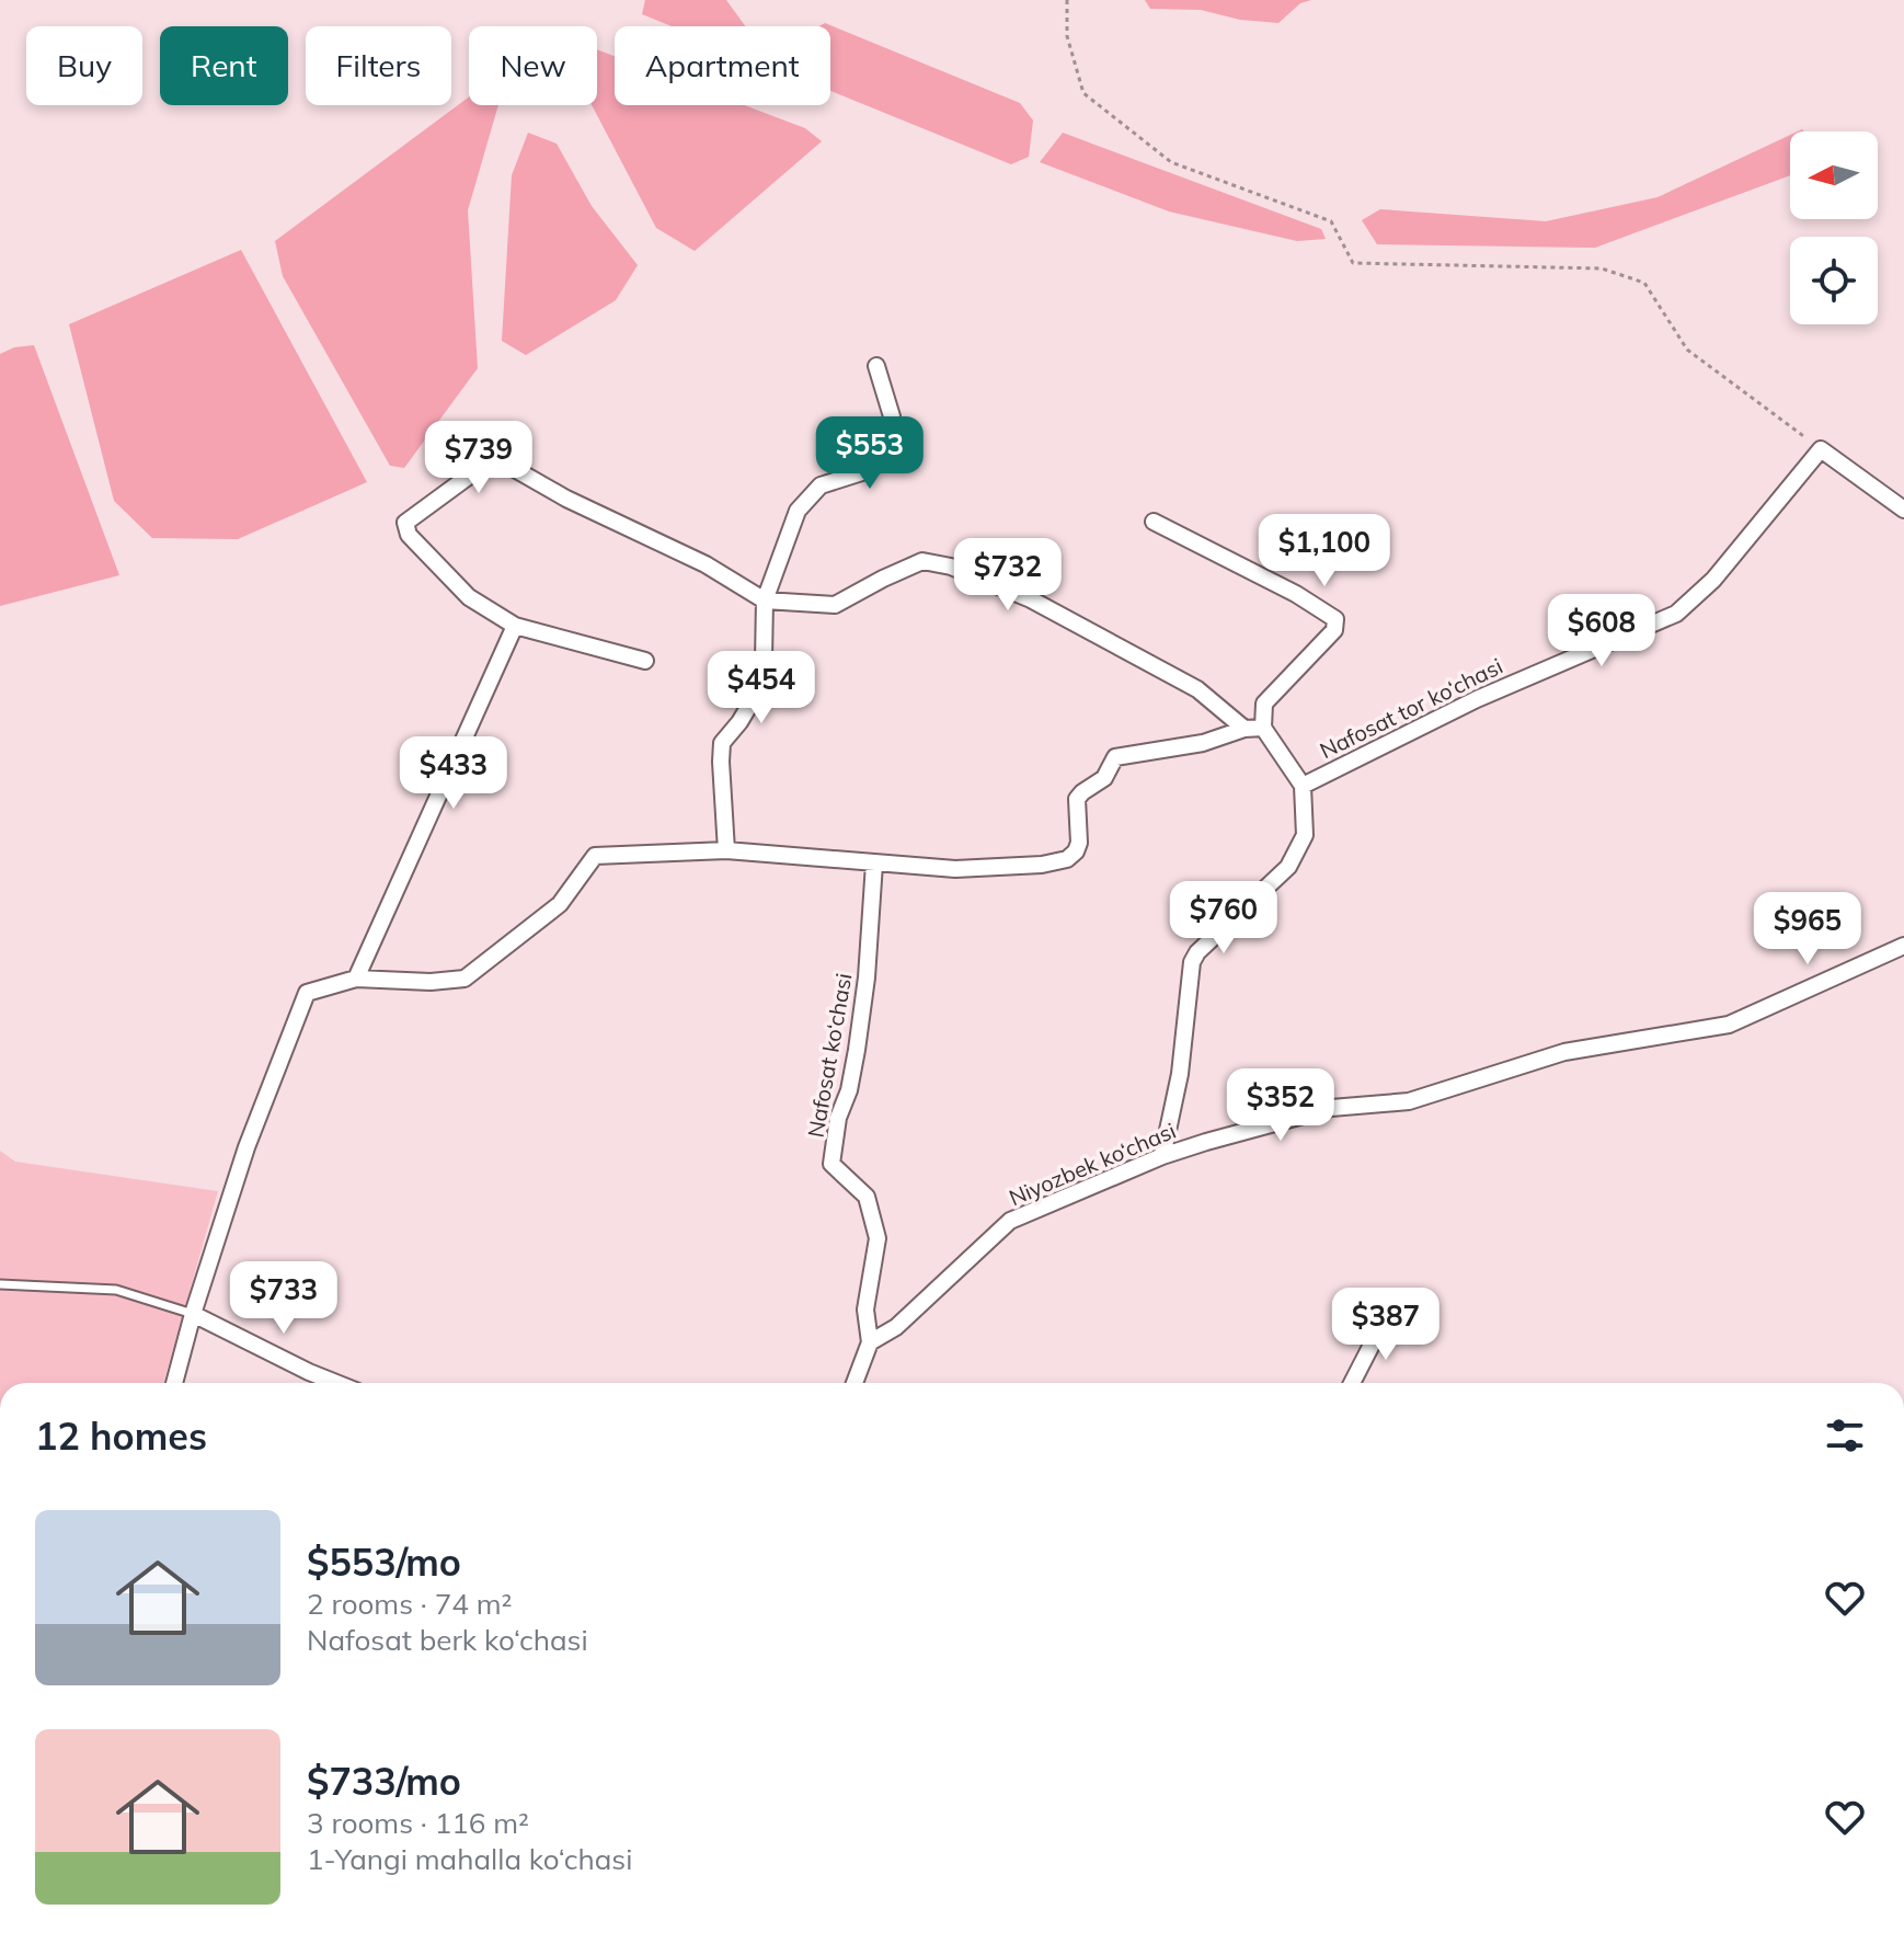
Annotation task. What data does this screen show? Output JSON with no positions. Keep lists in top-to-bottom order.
{
  "streets": {
    "street": ["Nafosat tor ko‘chasi", "Nafosat ko‘chasi", "Niyozbek ko‘chasi"]
  },
  "crossings": [
    ["Nafosat tor ko‘chasi", "Niyozbek ko‘chasi"],
    ["Nafosat ko‘chasi", "Niyozbek ko‘chasi"]
  ],
  "north": "left",
  "page": {
    "chip": [
      "Buy",
      "Rent",
      "Filters",
      "New",
      "Apartment"
    ],
    "price": [
      "$553",
      "$739",
      "$1,100",
      "$732",
      "$608",
      "$454",
      "$433",
      "$760",
      "$965",
      "$352",
      "$733",
      "$387"
    ],
    "heading": "12 homes",
    "list": [
      {
        "name": "$553/mo",
        "note": "2 rooms · 74 m² · Nafosat berk ko‘chasi"
      },
      {
        "name": "$733/mo",
        "note": "3 rooms · 116 m² · 1-Yangi mahalla ko‘chasi"
      }
    ]
  }
}
